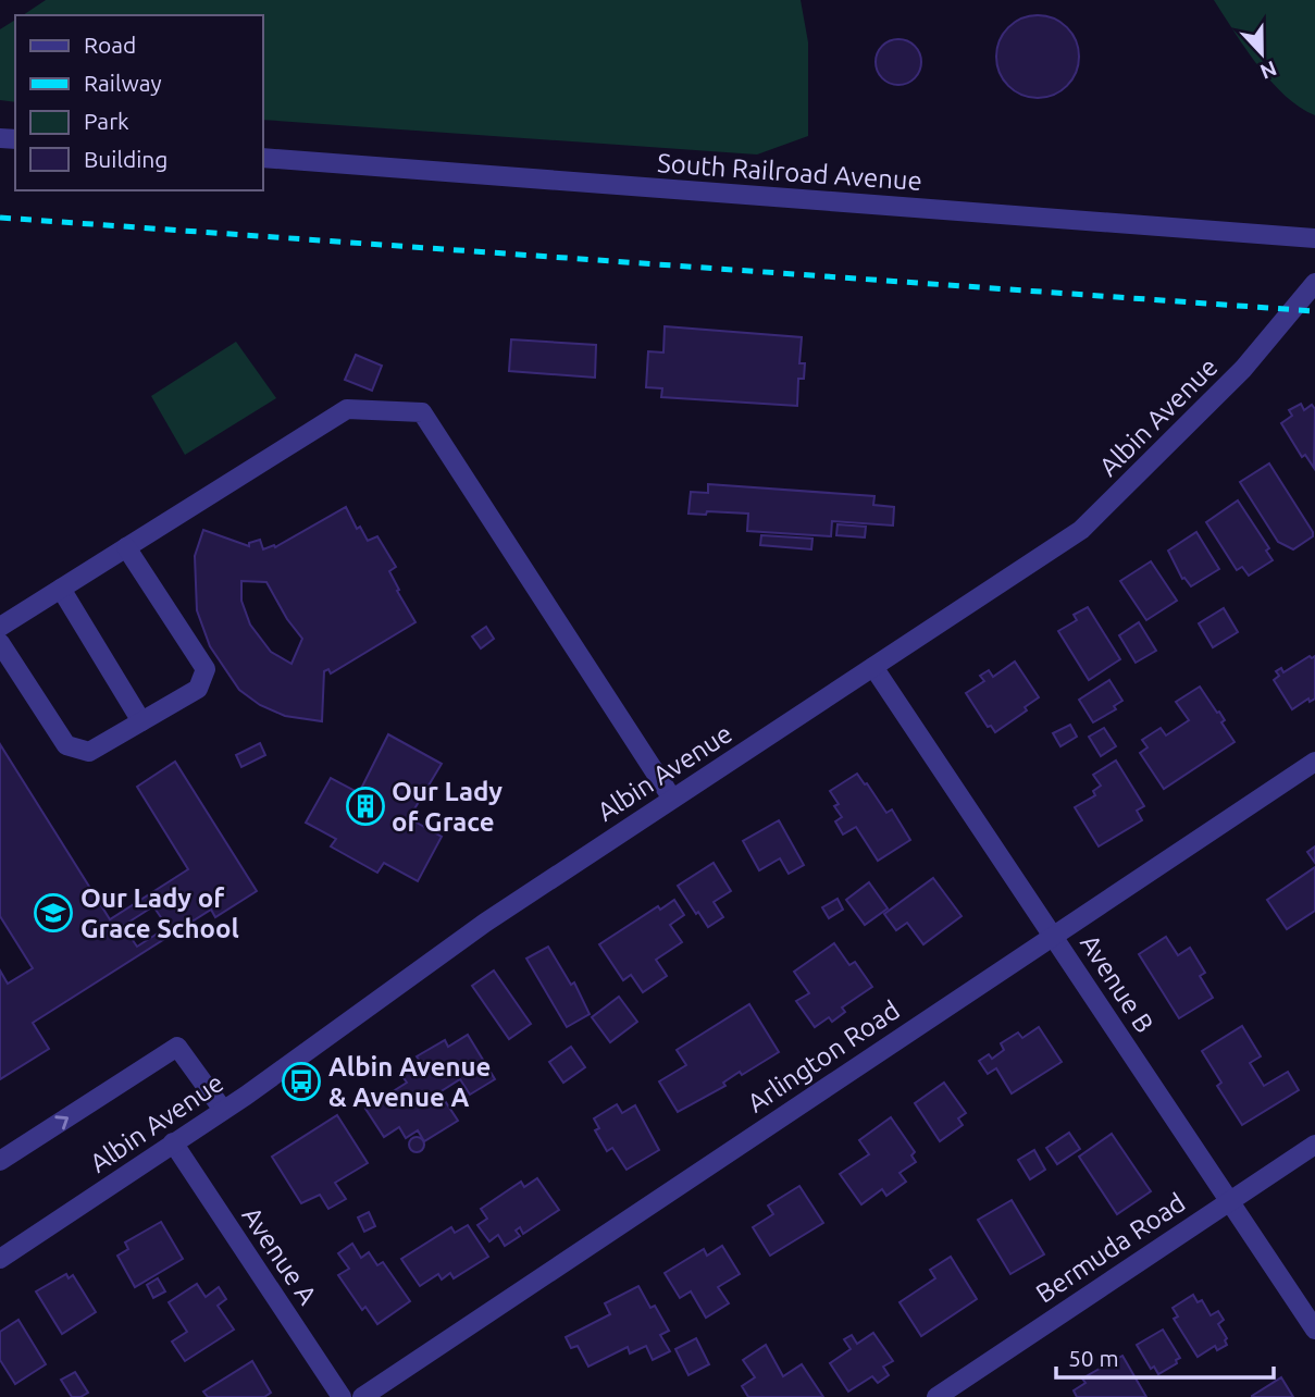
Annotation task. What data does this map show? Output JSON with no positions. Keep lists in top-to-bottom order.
{
  "streets": {
    "street": [
      "South Railroad Avenue",
      "Albin Avenue",
      "Avenue B",
      "Arlington Road",
      "Bermuda Road",
      "Avenue A"
    ]
  },
  "crossings": [
    ["Albin Avenue", "Avenue B"],
    ["Albin Avenue", "Avenue A"],
    ["Avenue B", "Arlington Road"],
    ["Avenue B", "Bermuda Road"]
  ],
  "places": {
    "building": ["Our Lady of Grace"],
    "school or university": ["Our Lady of Grace School"],
    "bus stop": ["Albin Avenue & Avenue A"]
  },
  "legend": [
    "Road",
    "Railway",
    "Park",
    "Building"
  ],
  "scale_bar": "50 m",
  "north": "bottom"
}
